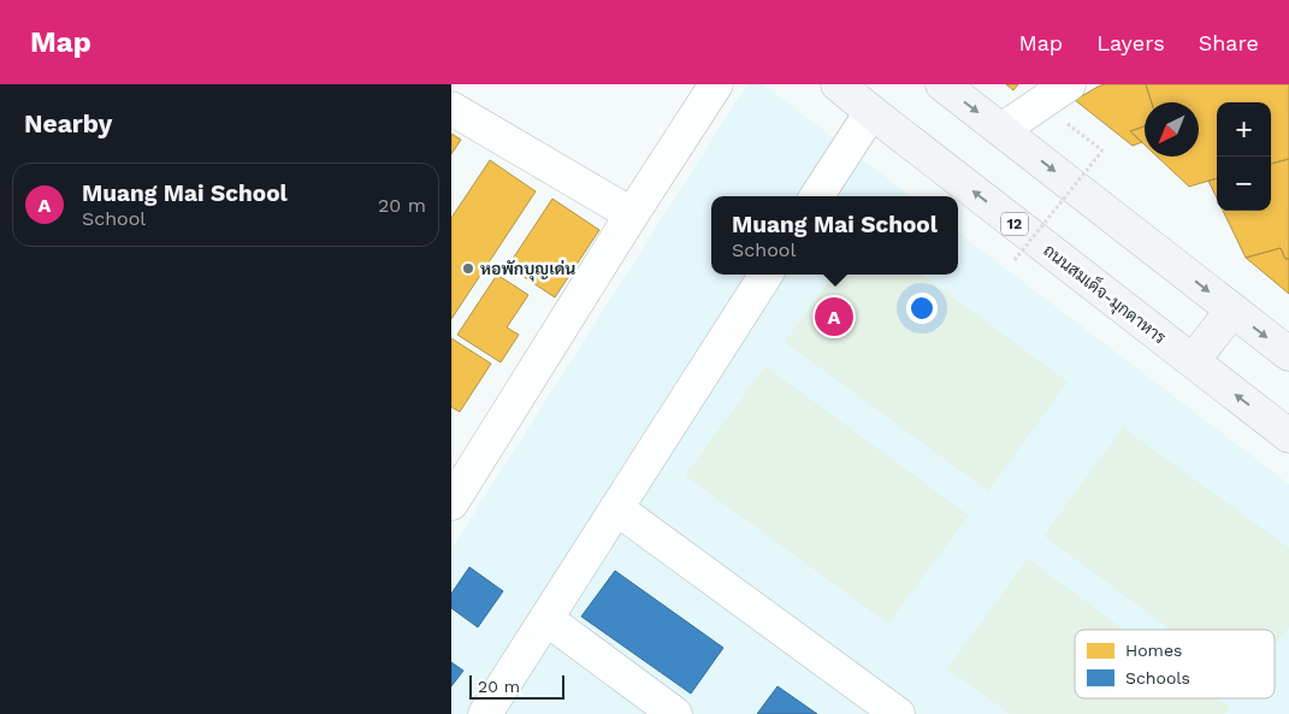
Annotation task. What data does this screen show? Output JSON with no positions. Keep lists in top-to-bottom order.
{
  "streets": {
    "main road": ["12", "ถนนสมเด็จ-มุกดาหาร"]
  },
  "places": ["หอพักบุญเด่น"],
  "legend": ["Homes", "Schools"],
  "scale_bar": "20 m",
  "north": "bottom left",
  "page": {
    "header": "Map",
    "nav": ["Map", "Layers", "Share"],
    "heading": "Nearby",
    "map_buttons": ["+", "−"],
    "list": [
      {
        "mark": "A",
        "name": "Muang Mai School",
        "note": "School",
        "value": "20 m"
      }
    ],
    "popup": ["Muang Mai School", "School"],
    "pins": "A",
    "scale": "20 m"
  }
}
